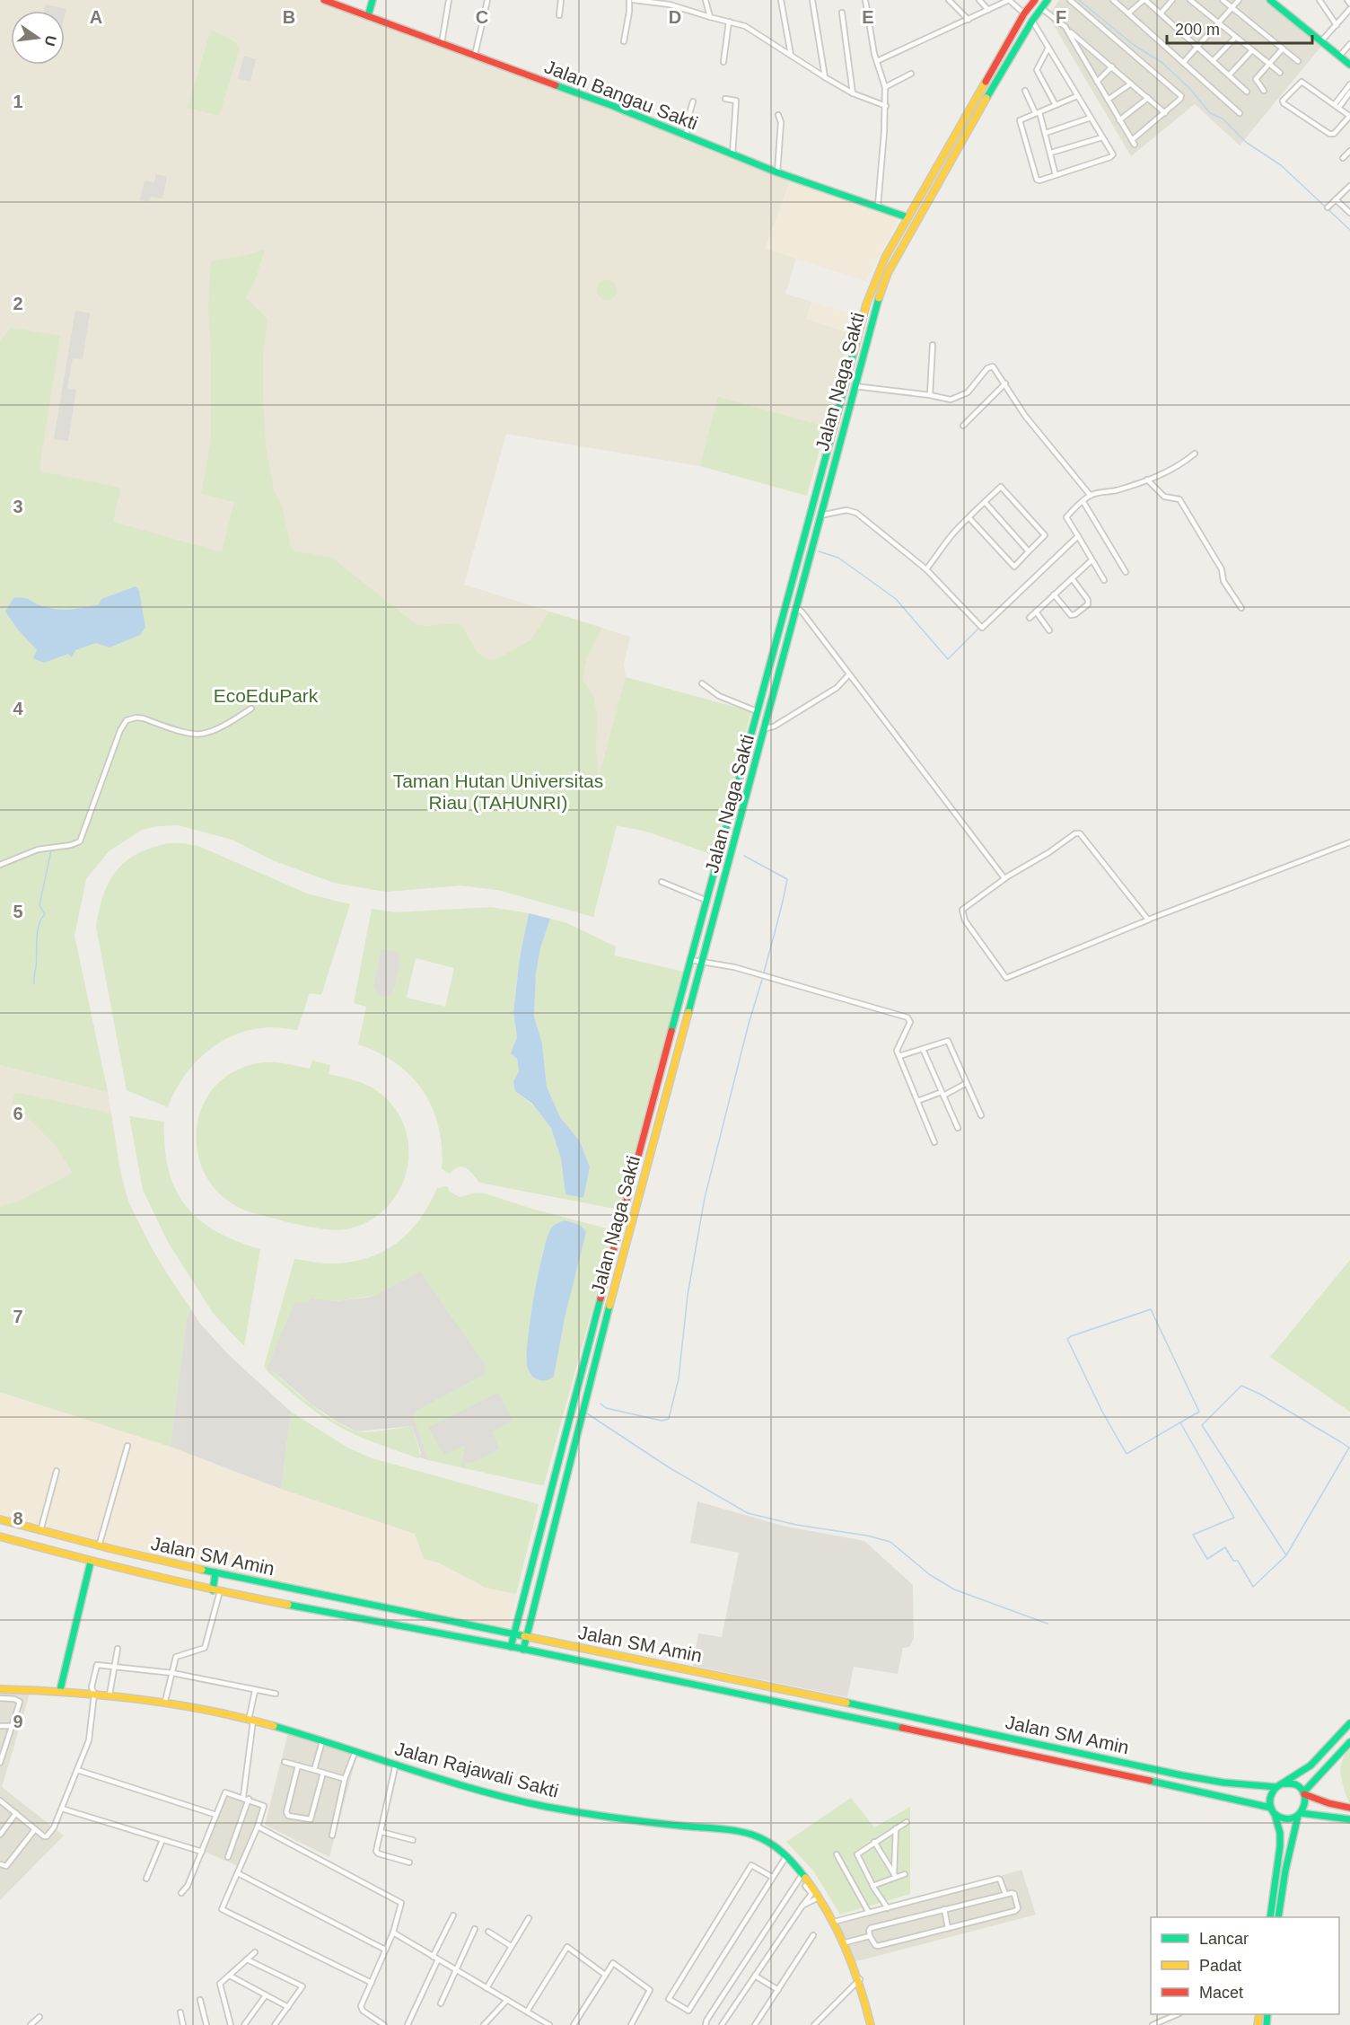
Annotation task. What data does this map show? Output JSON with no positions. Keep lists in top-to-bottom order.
{
  "streets": {
    "main road": [
      "Jalan Bangau Sakti",
      "Jalan Naga Sakti",
      "Jalan SM Amin",
      "Jalan Rajawali Sakti"
    ]
  },
  "crossings": [
    ["Jalan Bangau Sakti", "Jalan Naga Sakti"],
    ["Jalan Naga Sakti", "Jalan SM Amin"]
  ],
  "parks": ["EcoEduPark", "Taman Hutan Universitas Riau (TAHUNRI)"],
  "legend": ["Lancar", "Padat", "Macet"],
  "scale_bar": "200 m",
  "north": "right",
  "grid": {
    "columns": [
      "A",
      "B",
      "C",
      "D",
      "E",
      "F"
    ],
    "rows": [
      "1",
      "2",
      "3",
      "4",
      "5",
      "6",
      "7",
      "8",
      "9"
    ]
  }
}
